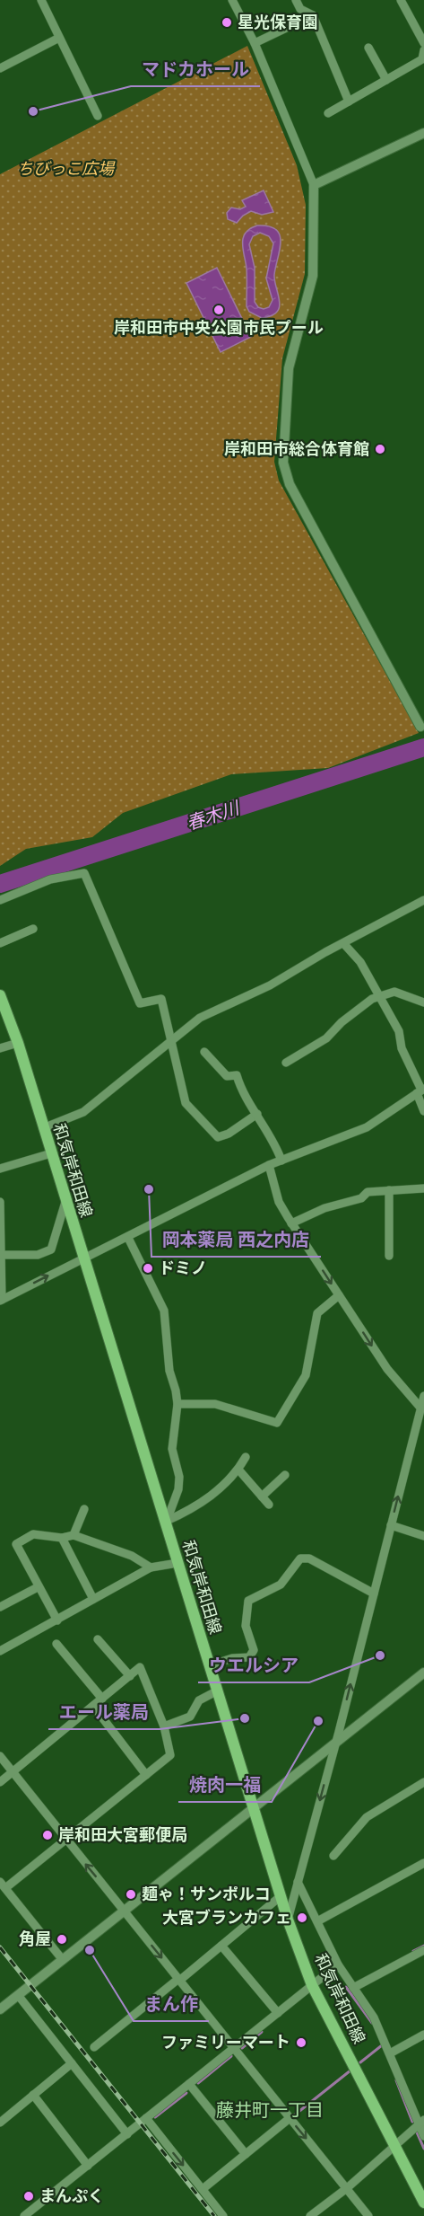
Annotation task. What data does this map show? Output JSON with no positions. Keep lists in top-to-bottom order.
{
  "streets": {
    "main road": ["和気岸和田線"]
  },
  "districts": ["藤井町一丁目"],
  "water": ["春木川"],
  "parks": ["ちびっこ広場"],
  "places": [
    "星光保育園",
    "マドカホール",
    "岸和田市中央公園市民プール",
    "岸和田市総合体育館",
    "岡本薬局 西之内店",
    "ドミノ",
    "ウエルシア",
    "エール薬局",
    "焼肉一福",
    "岸和田大宮郵便局",
    "麺ゃ！サンポルコ",
    "大宮ブランカフェ",
    "角屋",
    "まん作",
    "ファミリーマート",
    "まんぷく"
  ]
}
